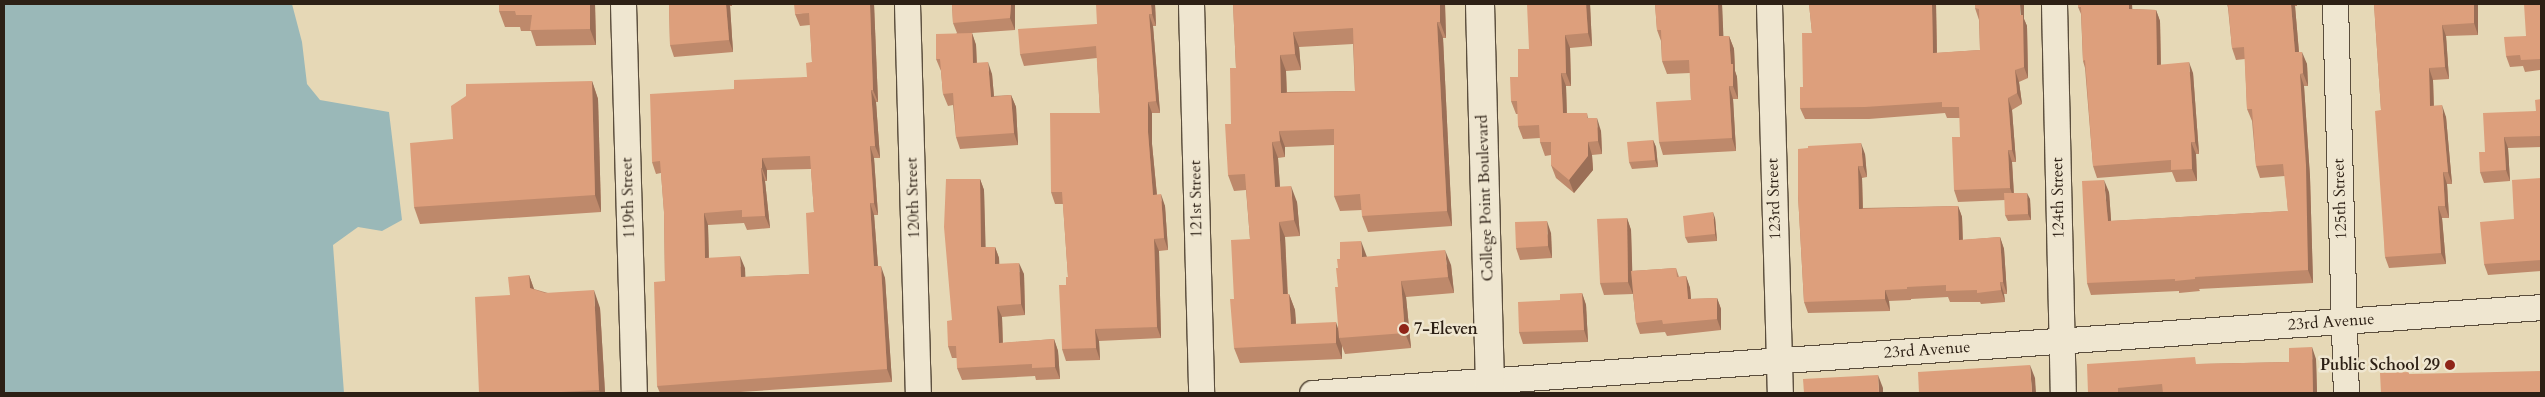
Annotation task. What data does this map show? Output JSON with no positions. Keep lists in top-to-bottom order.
{
  "streets": {
    "street": [
      "119th Street",
      "120th Street",
      "College Point Boulevard",
      "124th Street",
      "121st Street",
      "123rd Street",
      "125th Street",
      "23rd Avenue"
    ]
  },
  "crossings": [
    ["College Point Boulevard", "23rd Avenue"],
    ["124th Street", "23rd Avenue"],
    ["123rd Street", "23rd Avenue"],
    ["125th Street", "23rd Avenue"]
  ],
  "places": ["7-Eleven", "Public School 29"]
}
